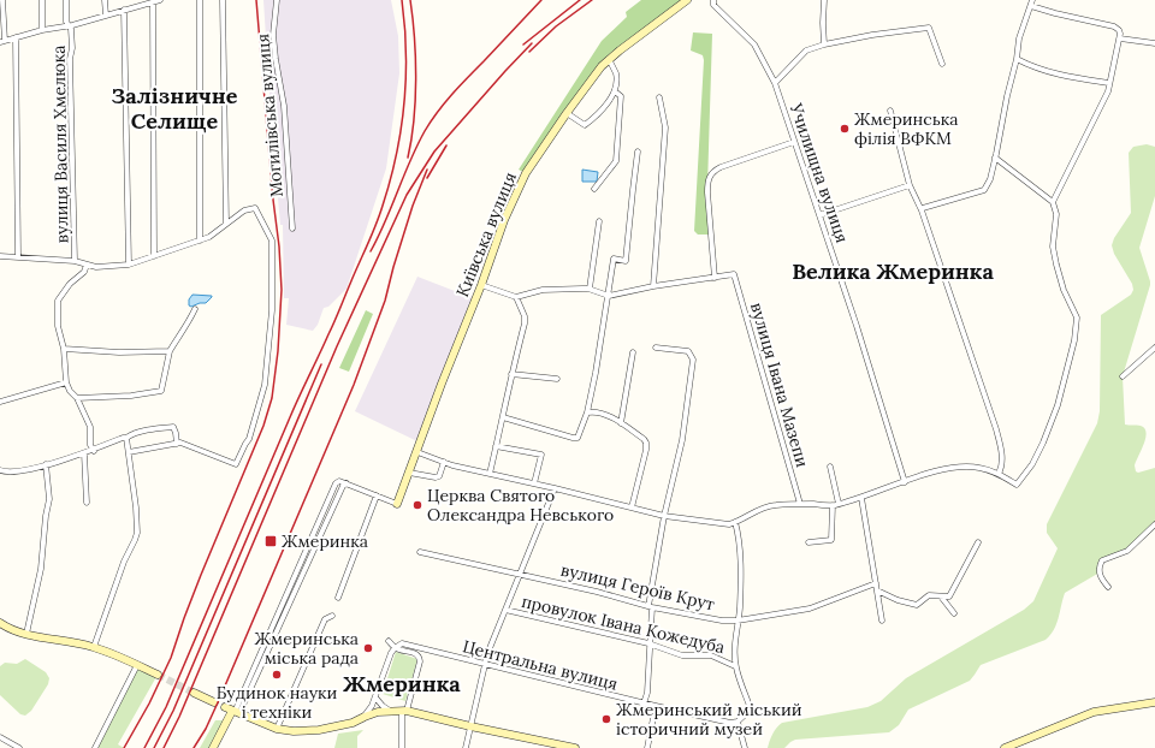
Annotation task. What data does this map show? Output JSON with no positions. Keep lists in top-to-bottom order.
{
  "streets": {
    "street": [
      "Могилівська вулиця",
      "вулиця Василя Хмелюка",
      "Училищна вулиця",
      "Київська вулиця",
      "вулиця Івана Мазепи",
      "вулиця Героїв Крут",
      "провулок Івана Кожедуба",
      "Центральна вулиця"
    ]
  },
  "districts": ["Залізничне Селище", "Велика Жмеринка", "Жмеринка"],
  "places": {
    "other": [
      "Жмеринська філія ВФКМ",
      "Церква Святого Олександра Невського",
      "Жмеринська міська рада",
      "Будинок науки і техніки",
      "Жмеринський міський історичний музей"
    ],
    "transit": ["Жмеринка"]
  }
}
